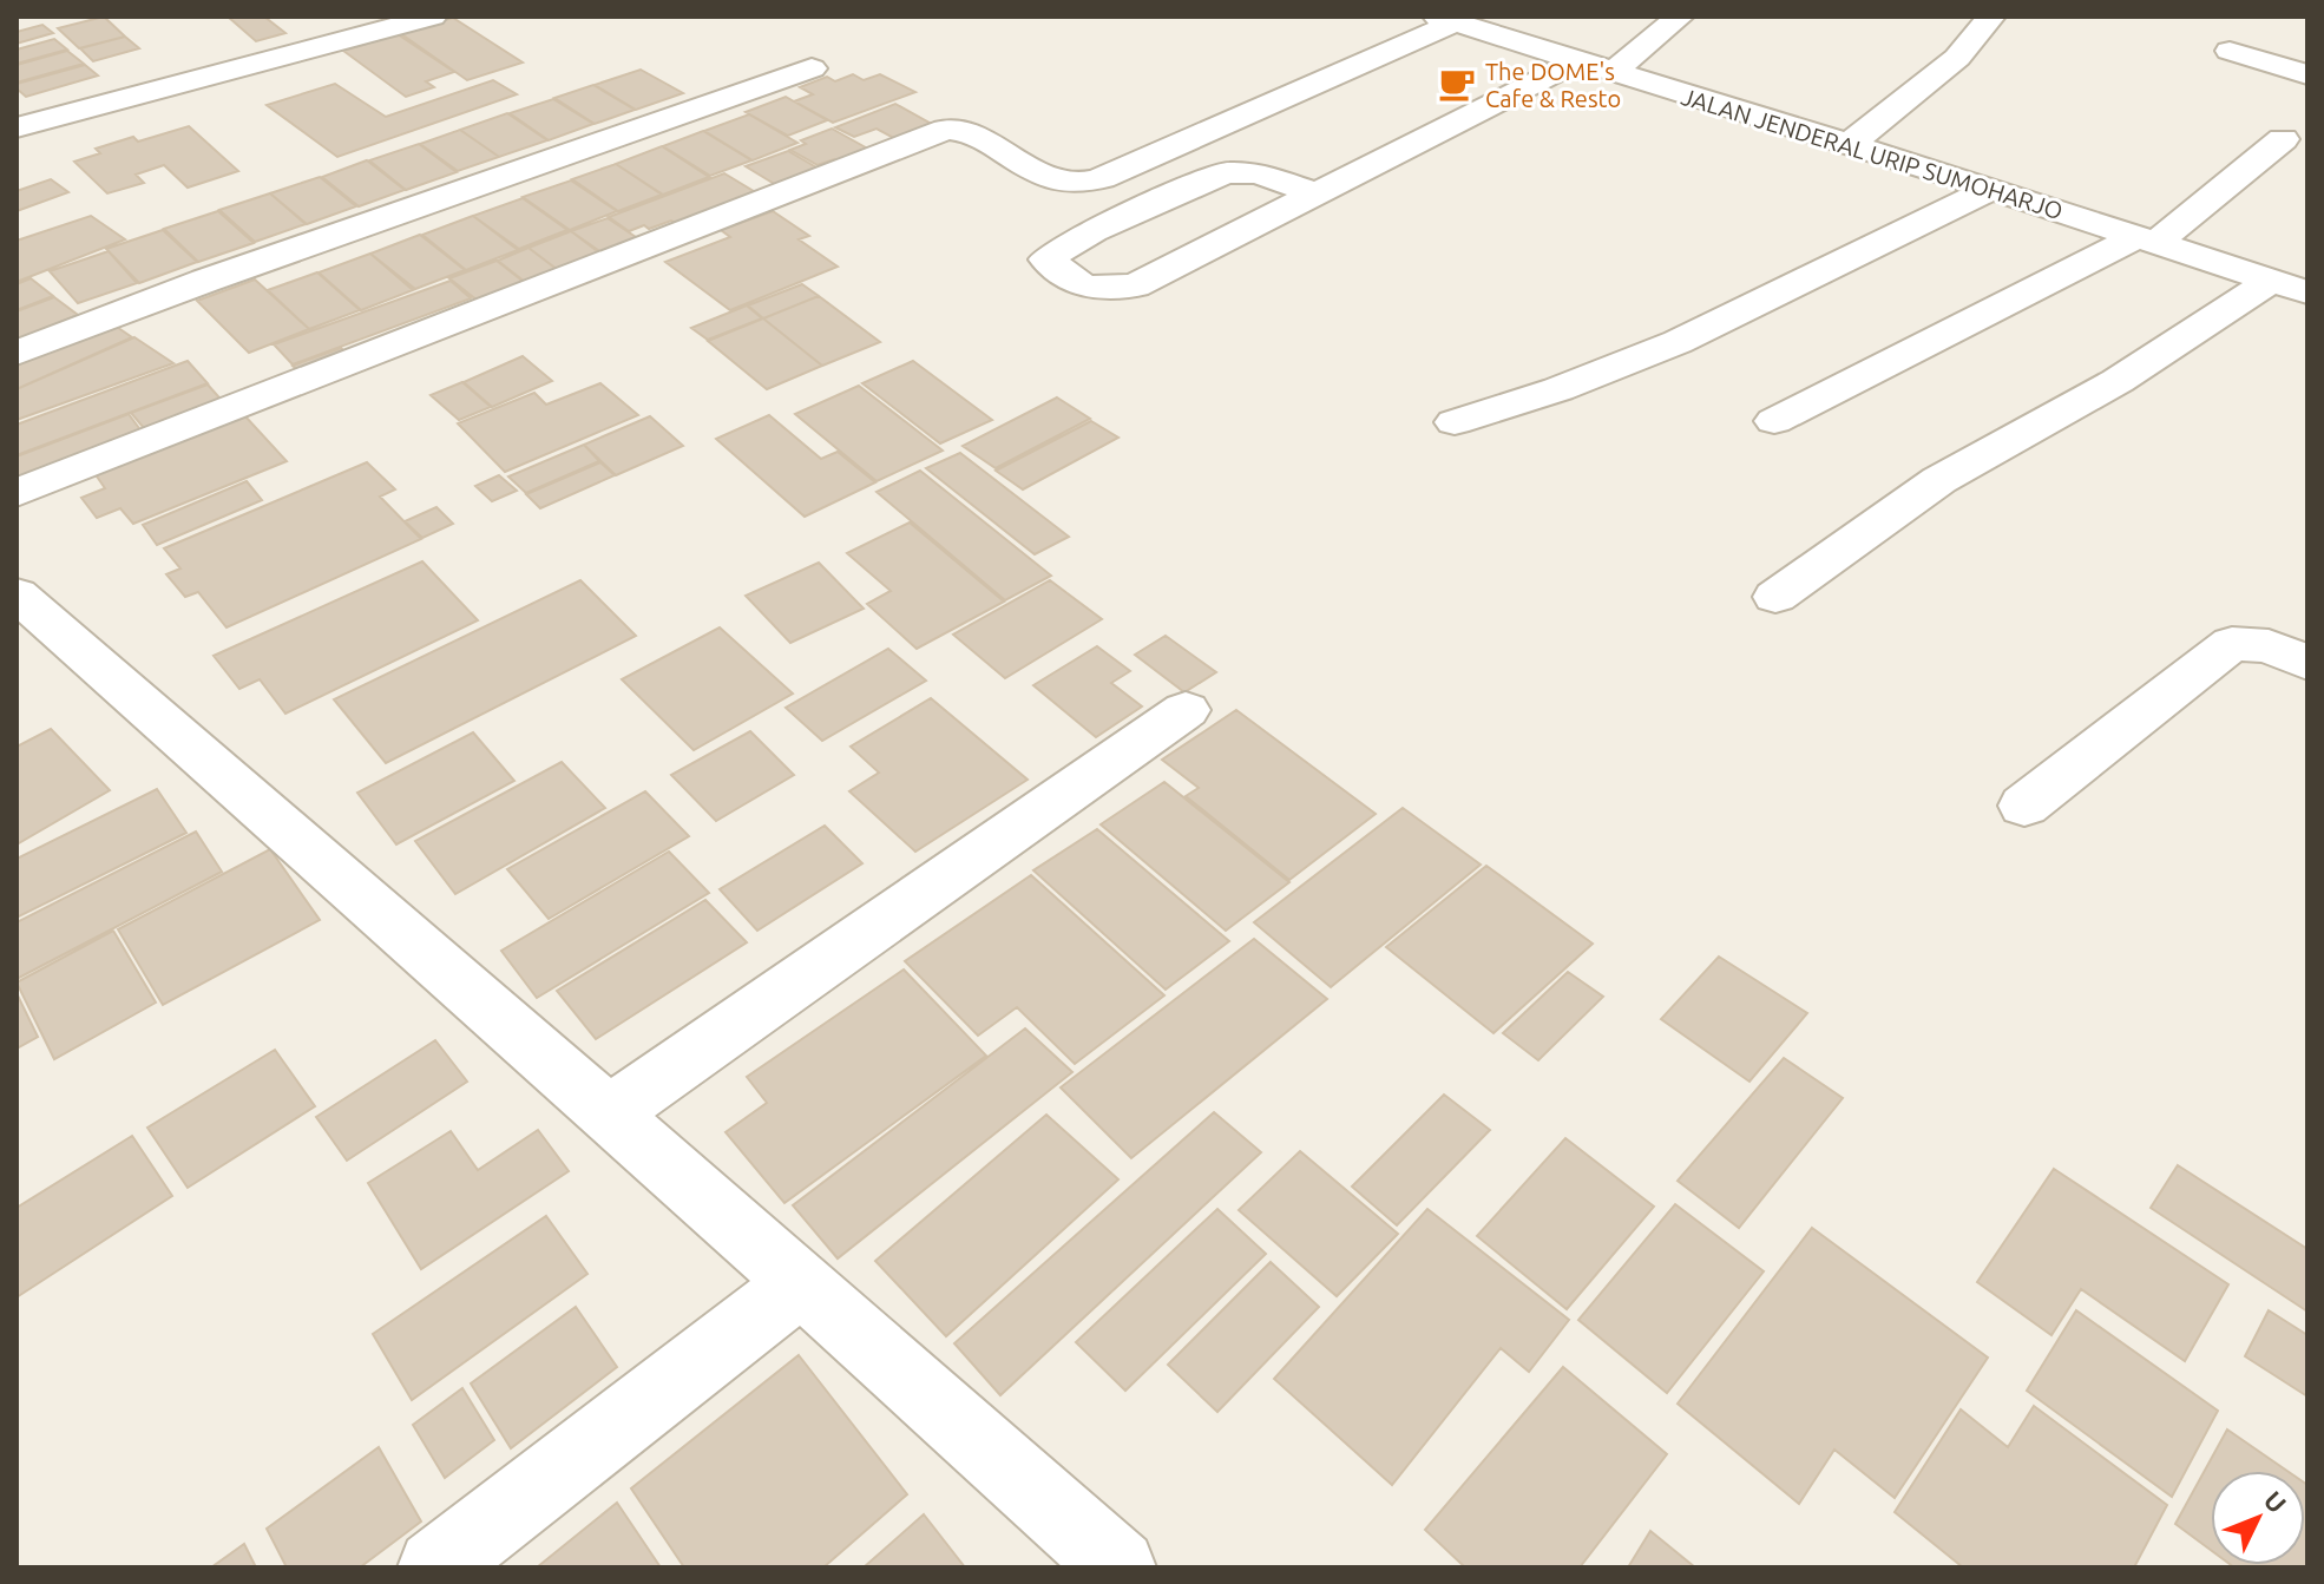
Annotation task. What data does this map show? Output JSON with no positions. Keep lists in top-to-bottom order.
{
  "streets": {
    "street": ["JALAN JENDERAL URIP SUMOHARJO"]
  },
  "places": {
    "cafe": ["The DOME's Cafe & Resto"]
  },
  "north": "top right"
}
